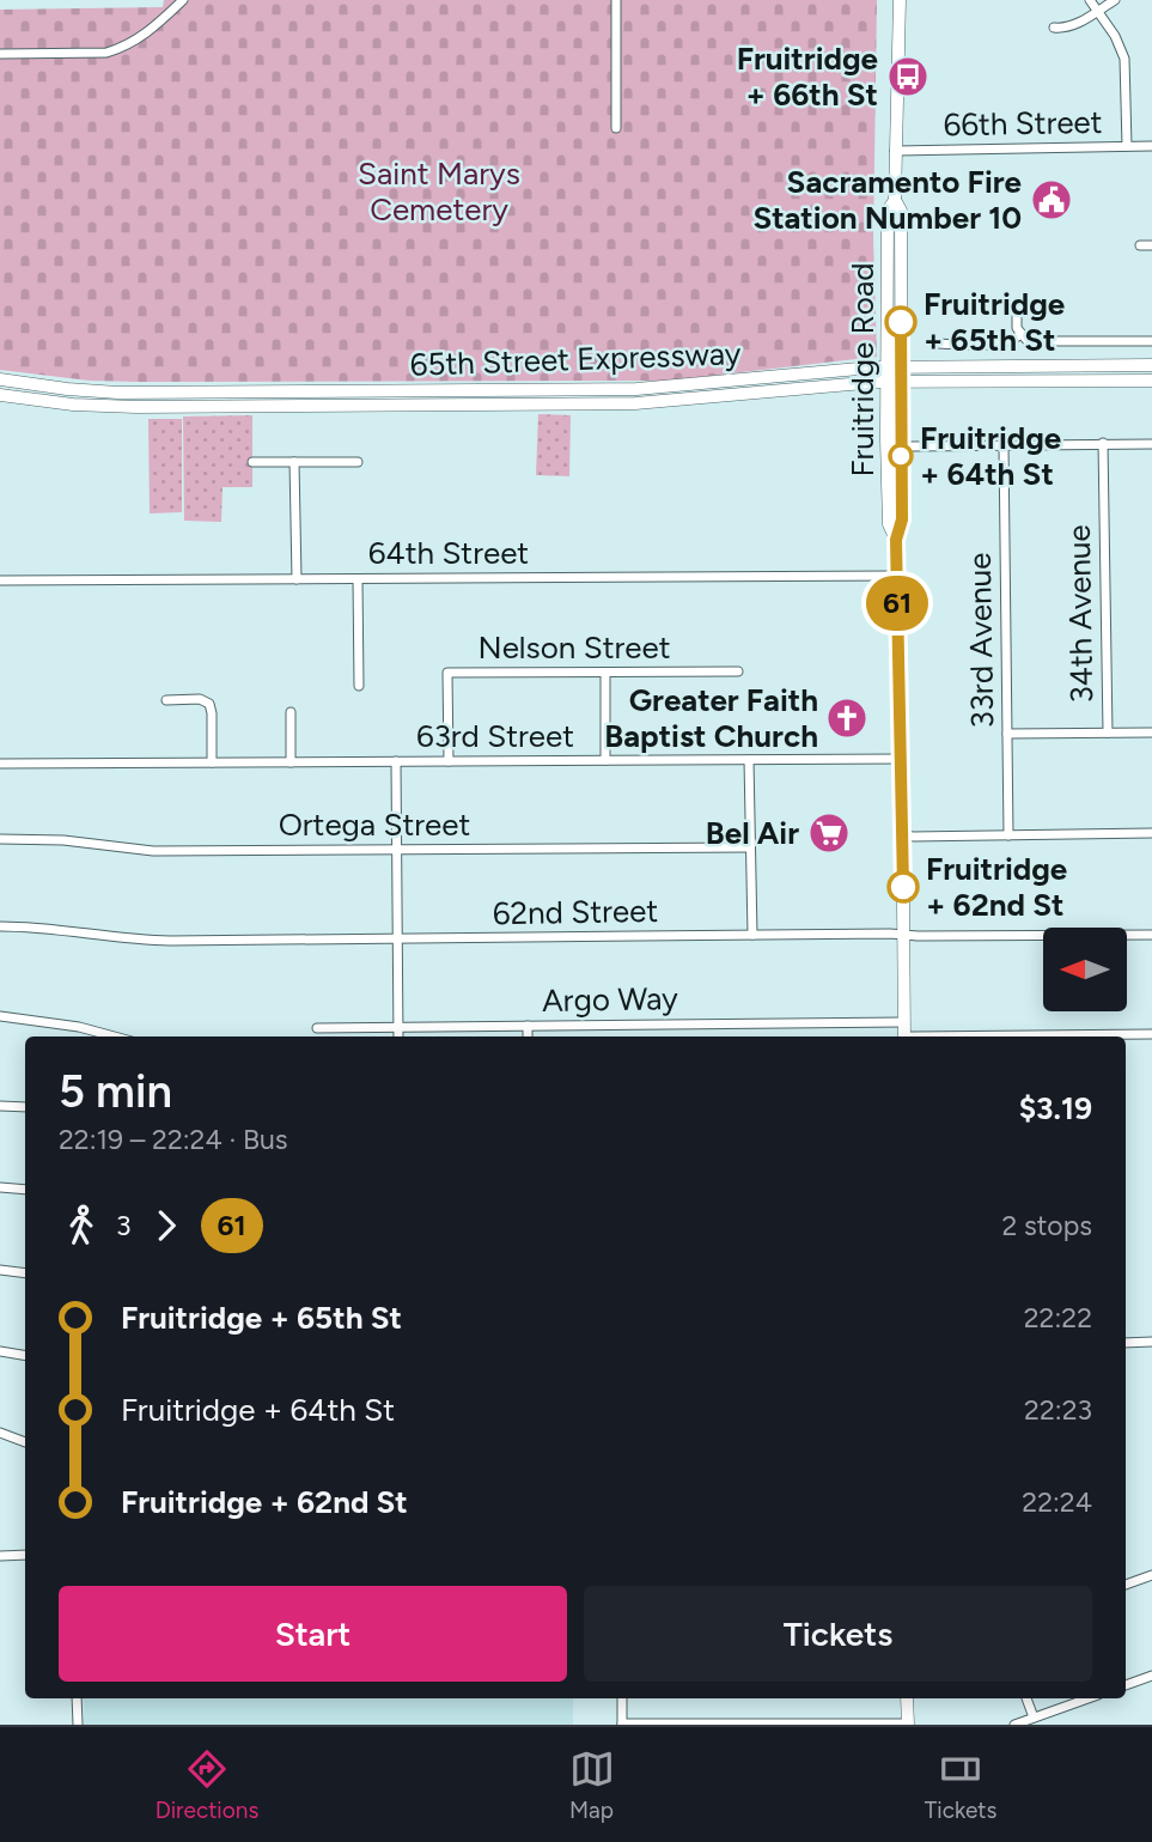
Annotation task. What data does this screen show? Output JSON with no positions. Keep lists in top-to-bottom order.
{
  "streets": {
    "main road": ["65th Street Expressway", "Fruitridge Road"],
    "street": [
      "66th Street",
      "64th Street",
      "34th Avenue",
      "33rd Avenue",
      "Nelson Street",
      "63rd Street",
      "Ortega Street",
      "62nd Street",
      "Argo Way"
    ]
  },
  "crossings": [
    ["66th Street", "Fruitridge Road"],
    ["65th Street Expressway", "Fruitridge Road"],
    ["Fruitridge Road", "64th Street"],
    ["Fruitridge Road", "63rd Street"],
    ["Fruitridge Road", "62nd Street"],
    ["Fruitridge Road", "Argo Way"],
    ["Nelson Street", "63rd Street"]
  ],
  "parks": ["Saint Marys Cemetery"],
  "places": {
    "bus stop": ["Fruitridge + 66th St"],
    "public building": ["Sacramento Fire Station Number 10"],
    "other": ["Fruitridge + 65th St", "Fruitridge + 64th St", "Fruitridge + 62nd St"],
    "church": ["Greater Faith Baptist Church"],
    "supermarket": ["Bel Air"]
  },
  "lines": ["bus line 61"],
  "north": "left",
  "page": {
    "on_map": "61",
    "heading": ["5 min", "22:19 – 22:24 · Bus", "$3.19"],
    "legs": ["3", "61", "2 stops"],
    "list": [
      {
        "name": "Fruitridge + 65th St",
        "value": "22:22"
      },
      {
        "name": "Fruitridge + 64th St",
        "value": "22:23"
      },
      {
        "name": "Fruitridge + 62nd St",
        "value": "22:24"
      }
    ],
    "buttons": ["Start", "Tickets"],
    "tabs": ["Directions", "Map", "Tickets"]
  }
}
